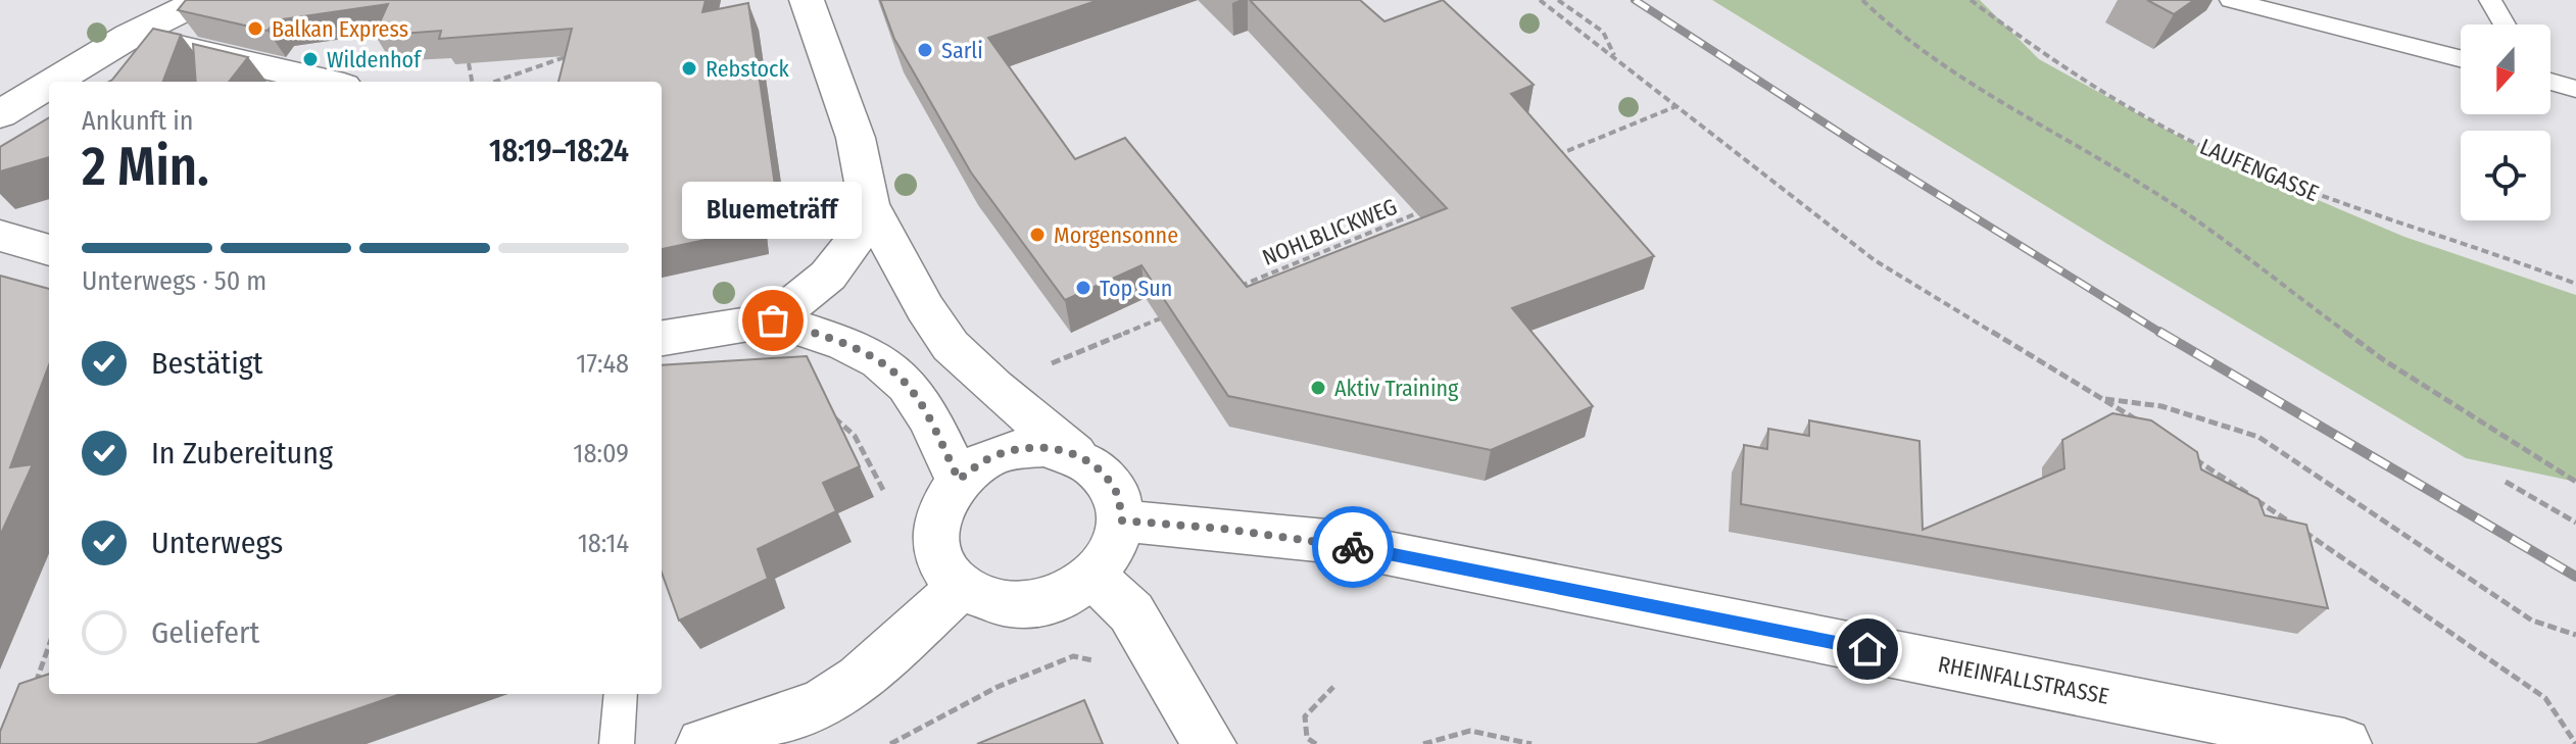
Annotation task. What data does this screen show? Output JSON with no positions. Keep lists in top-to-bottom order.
{
  "streets": {
    "street": ["RHEINFALLSTRASSE"],
    "path": ["LAUFENGASSE", "NOHLBLICKWEG"]
  },
  "places": [
    "Balkan Express",
    "Sarli",
    "Wildenhof",
    "Rebstock",
    "Morgensonne",
    "Top Sun",
    "Bluemeträff",
    "Aktiv Training"
  ],
  "north": "bottom",
  "page": {
    "heading": ["2 Min.", "Ankunft in", "18:19–18:24"],
    "bubble": "Bluemeträff",
    "bar": "Unterwegs · 50 m",
    "list": [
      ["Bestätigt", "17:48"],
      ["In Zubereitung", "18:09"],
      ["Unterwegs", "18:14"],
      "Geliefert"
    ]
  }
}
